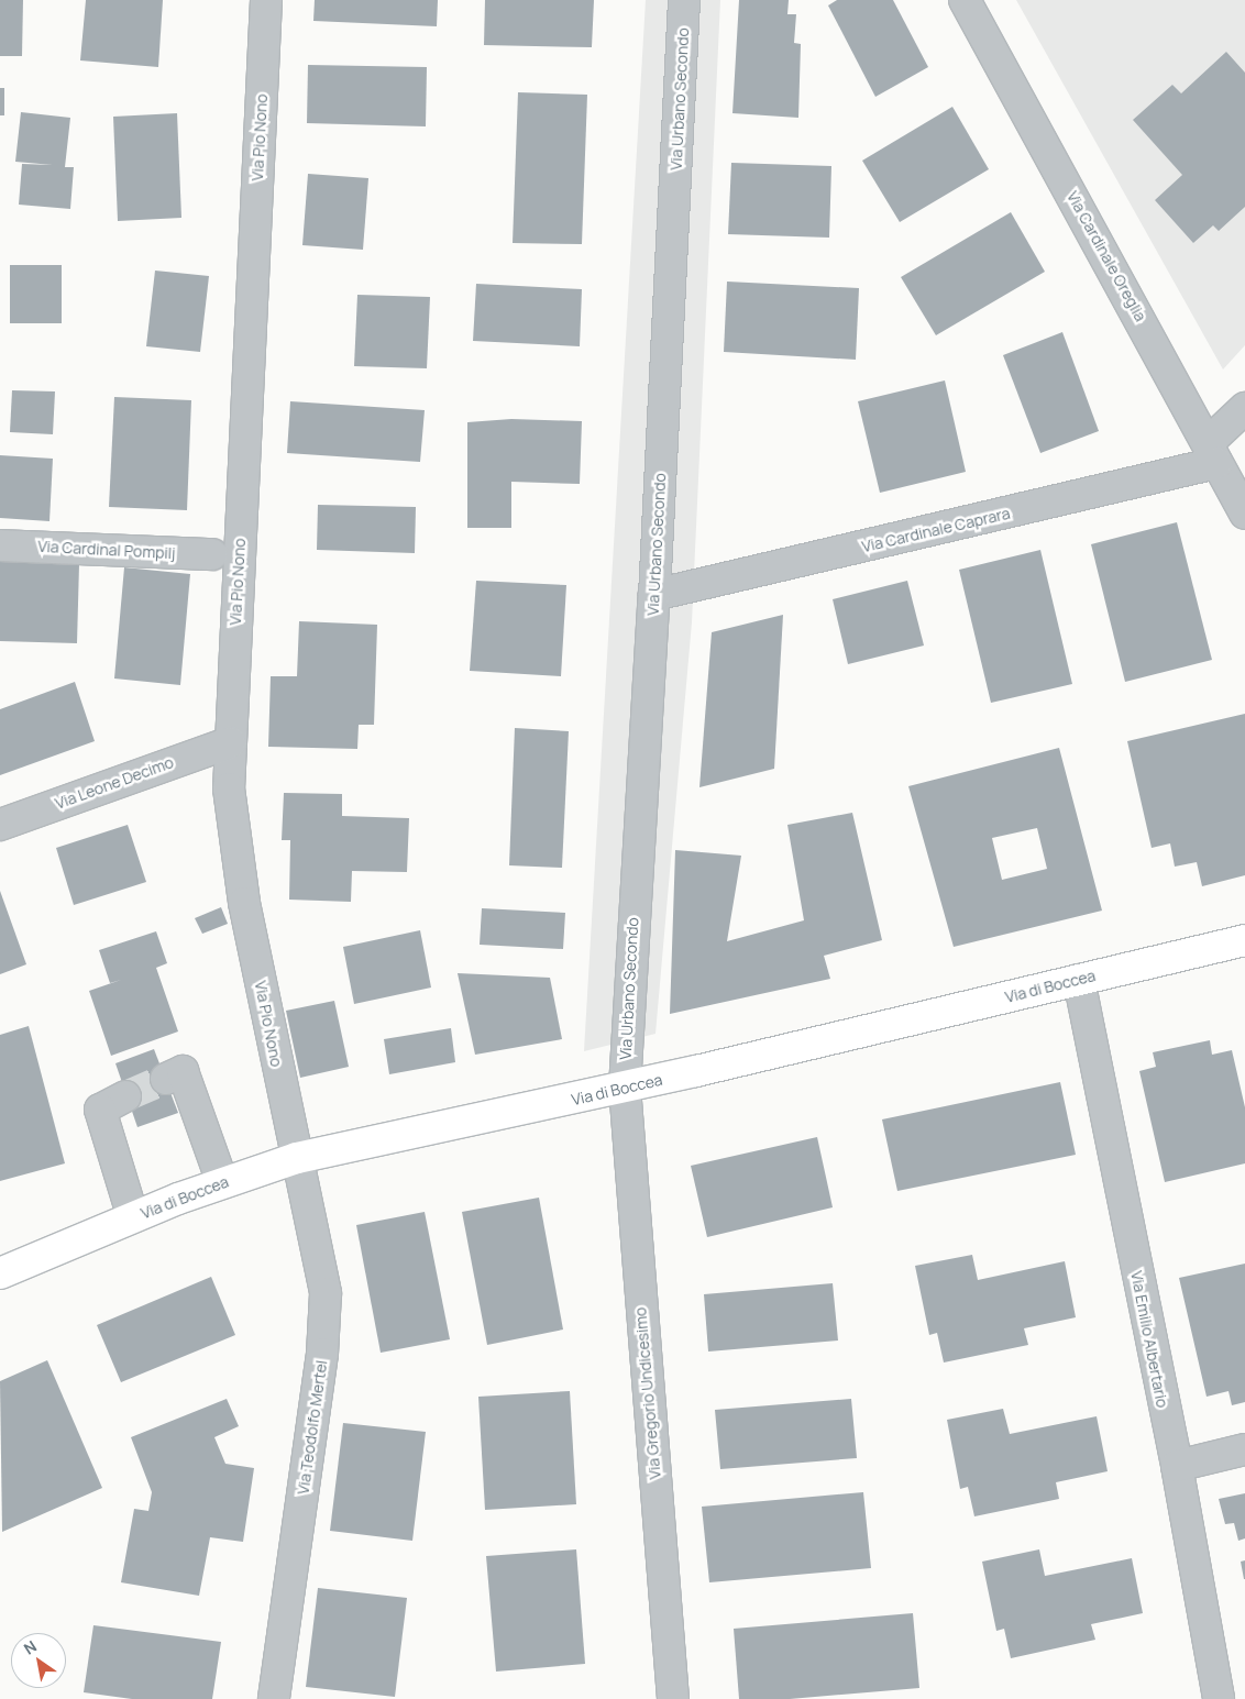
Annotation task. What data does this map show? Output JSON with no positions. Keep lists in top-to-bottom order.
{
  "streets": {
    "main road": ["Via di Boccea"],
    "street": [
      "Via Urbano Secondo",
      "Via Pio Nono",
      "Via Cardinale Oreglia",
      "Via Cardinale Caprara",
      "Via Cardinal Pompilj",
      "Via Leone Decimo",
      "Via Emilio Albertario",
      "Via Gregorio Undicesimo",
      "Via Teodolfo Mertel"
    ]
  },
  "crossings": [
    ["Via Urbano Secondo", "Via Cardinale Caprara"],
    ["Via Urbano Secondo", "Via di Boccea"],
    ["Via Urbano Secondo", "Via Gregorio Undicesimo"],
    ["Via Pio Nono", "Via Leone Decimo"],
    ["Via Pio Nono", "Via di Boccea"],
    ["Via Pio Nono", "Via Teodolfo Mertel"],
    ["Via Cardinale Oreglia", "Via Cardinale Caprara"],
    ["Via di Boccea", "Via Emilio Albertario"],
    ["Via di Boccea", "Via Gregorio Undicesimo"],
    ["Via di Boccea", "Via Teodolfo Mertel"]
  ],
  "north": "top left"
}
